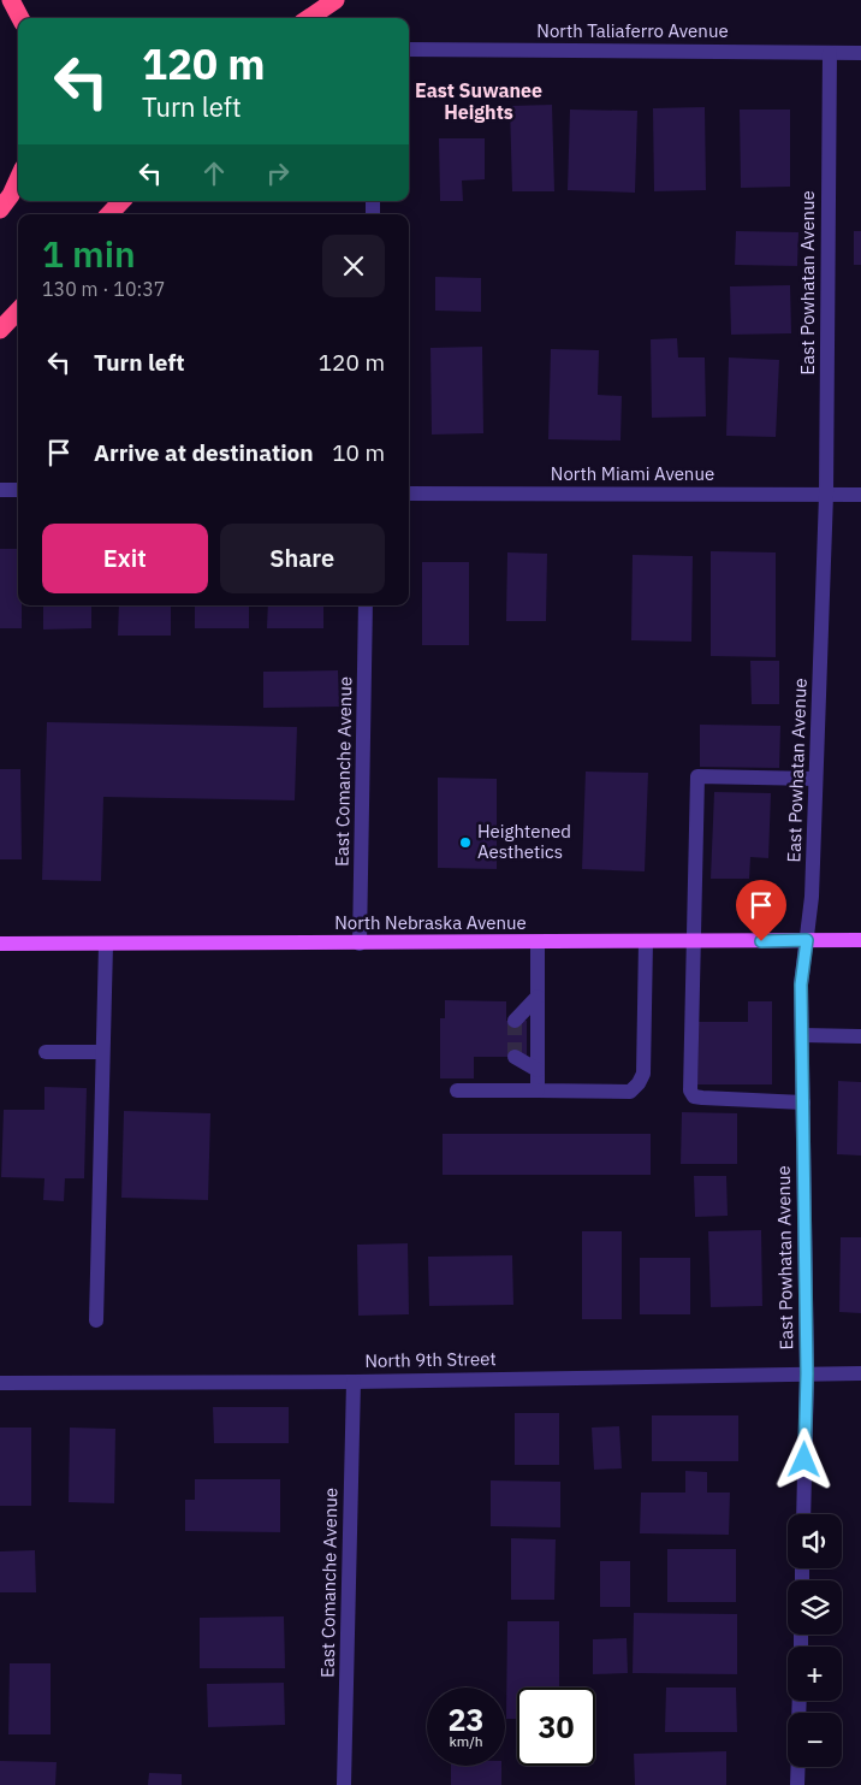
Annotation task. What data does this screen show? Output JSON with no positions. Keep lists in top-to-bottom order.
{
  "streets": {
    "main road": ["North Nebraska Avenue"],
    "street": [
      "North Taliaferro Avenue",
      "East Powhatan Avenue",
      "North Miami Avenue",
      "East Comanche Avenue",
      "North 9th Street"
    ]
  },
  "crossings": [
    ["North Taliaferro Avenue", "East Powhatan Avenue"],
    ["East Powhatan Avenue", "North Miami Avenue"],
    ["East Powhatan Avenue", "North Nebraska Avenue"],
    ["East Powhatan Avenue", "North 9th Street"],
    ["East Comanche Avenue", "North Nebraska Avenue"],
    ["East Comanche Avenue", "North 9th Street"]
  ],
  "districts": ["East Suwanee Heights"],
  "places": ["Heightened Aesthetics"],
  "page": {
    "turn": ["120 m", "Turn left"],
    "heading": ["1 min", "130 m · 10:37"],
    "list": [
      {
        "name": "Turn left",
        "value": "120 m"
      },
      {
        "name": "Arrive at destination",
        "value": "10 m"
      }
    ],
    "buttons": ["Exit", "Share"],
    "map_buttons": ["+", "−"],
    "speed": "23 km/h",
    "limit": "30"
  }
}
